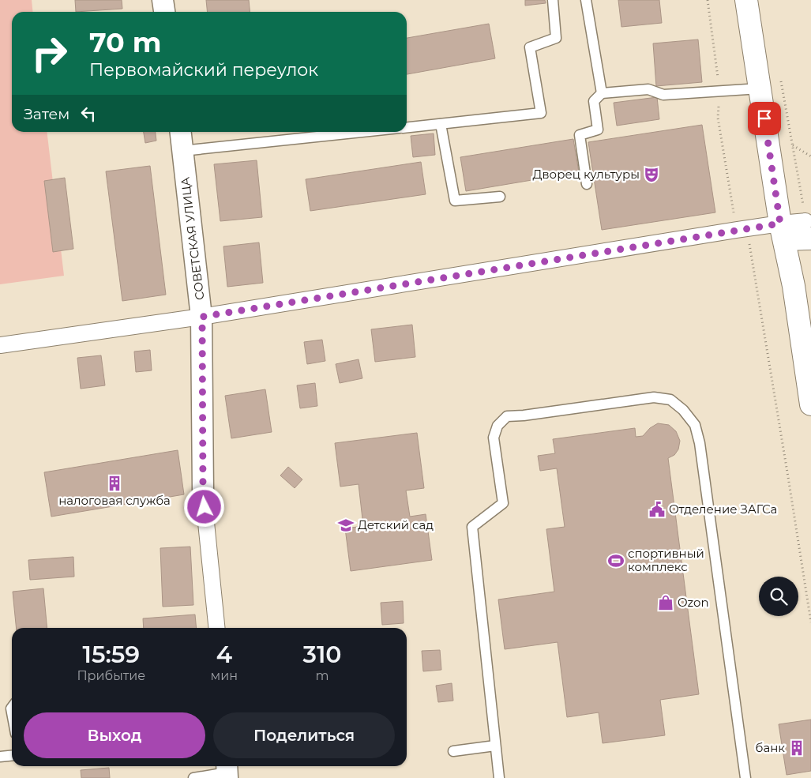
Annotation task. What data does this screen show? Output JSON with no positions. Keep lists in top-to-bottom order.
{
  "streets": {
    "street": ["СОВЕТСКАЯ УЛИЦА"]
  },
  "places": {
    "theatre": ["Дворец культуры"],
    "building": ["налоговая служба", "банк"],
    "public building": ["Отделение ЗАГСа"],
    "school or university": ["Детский сад"],
    "sports": ["спортивный комплекс"],
    "shop": ["Ozon"]
  },
  "page": {
    "turn": ["70 m", "Первомайский переулок"],
    "then": "Затем",
    "eta": [
      "15:59",
      "Прибытие",
      "4",
      "мин",
      "310",
      "m"
    ],
    "buttons": ["Выход", "Поделиться"]
  }
}
